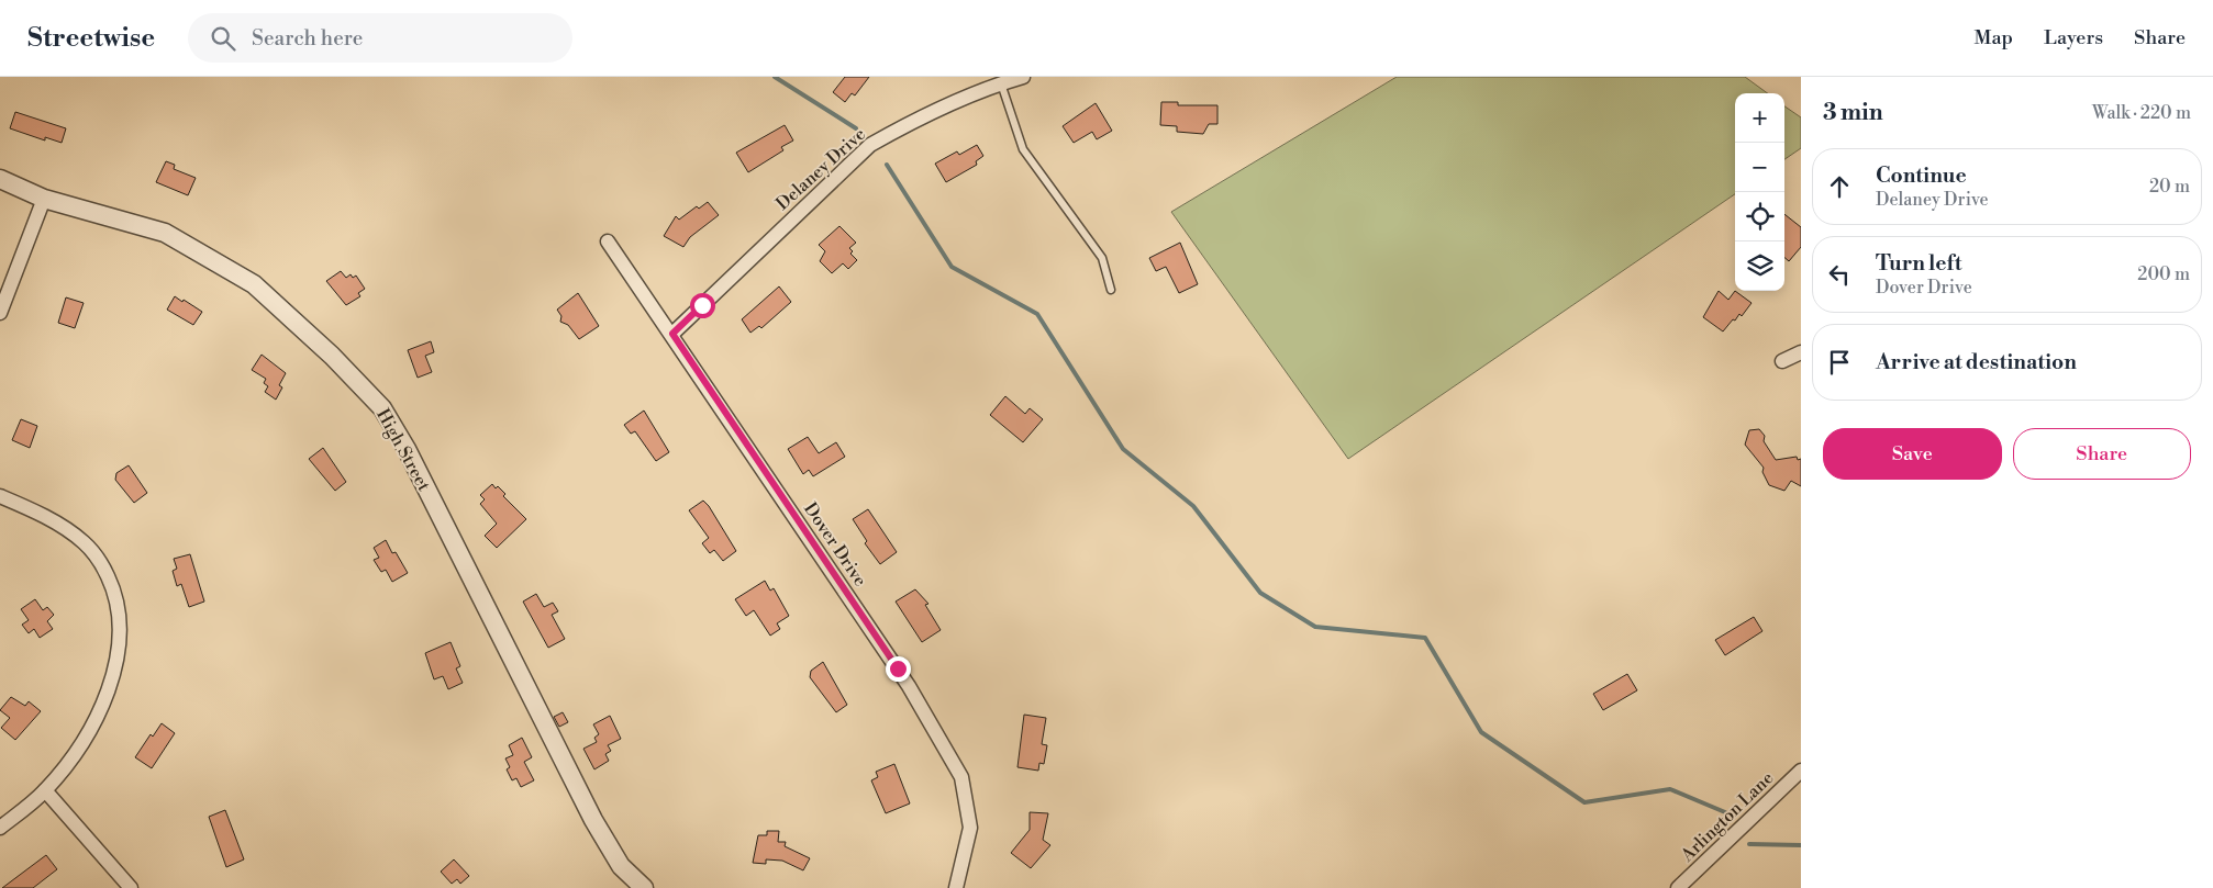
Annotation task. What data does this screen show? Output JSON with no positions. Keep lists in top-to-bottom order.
{
  "streets": {
    "street": [
      "Delaney Drive",
      "High Street",
      "Dover Drive",
      "Arlington Lane"
    ]
  },
  "crossings": [
    ["Delaney Drive", "Dover Drive"]
  ],
  "page": {
    "header": "Streetwise",
    "search": "Search here",
    "nav": ["Map", "Layers", "Share"],
    "heading": ["3 min", "Walk · 220 m"],
    "map_buttons": ["+", "−"],
    "list": [
      ["Continue", "Delaney Drive", "20 m"],
      ["Turn left", "Dover Drive", "200 m"],
      "Arrive at destination"
    ],
    "buttons": ["Save", "Share"]
  }
}
